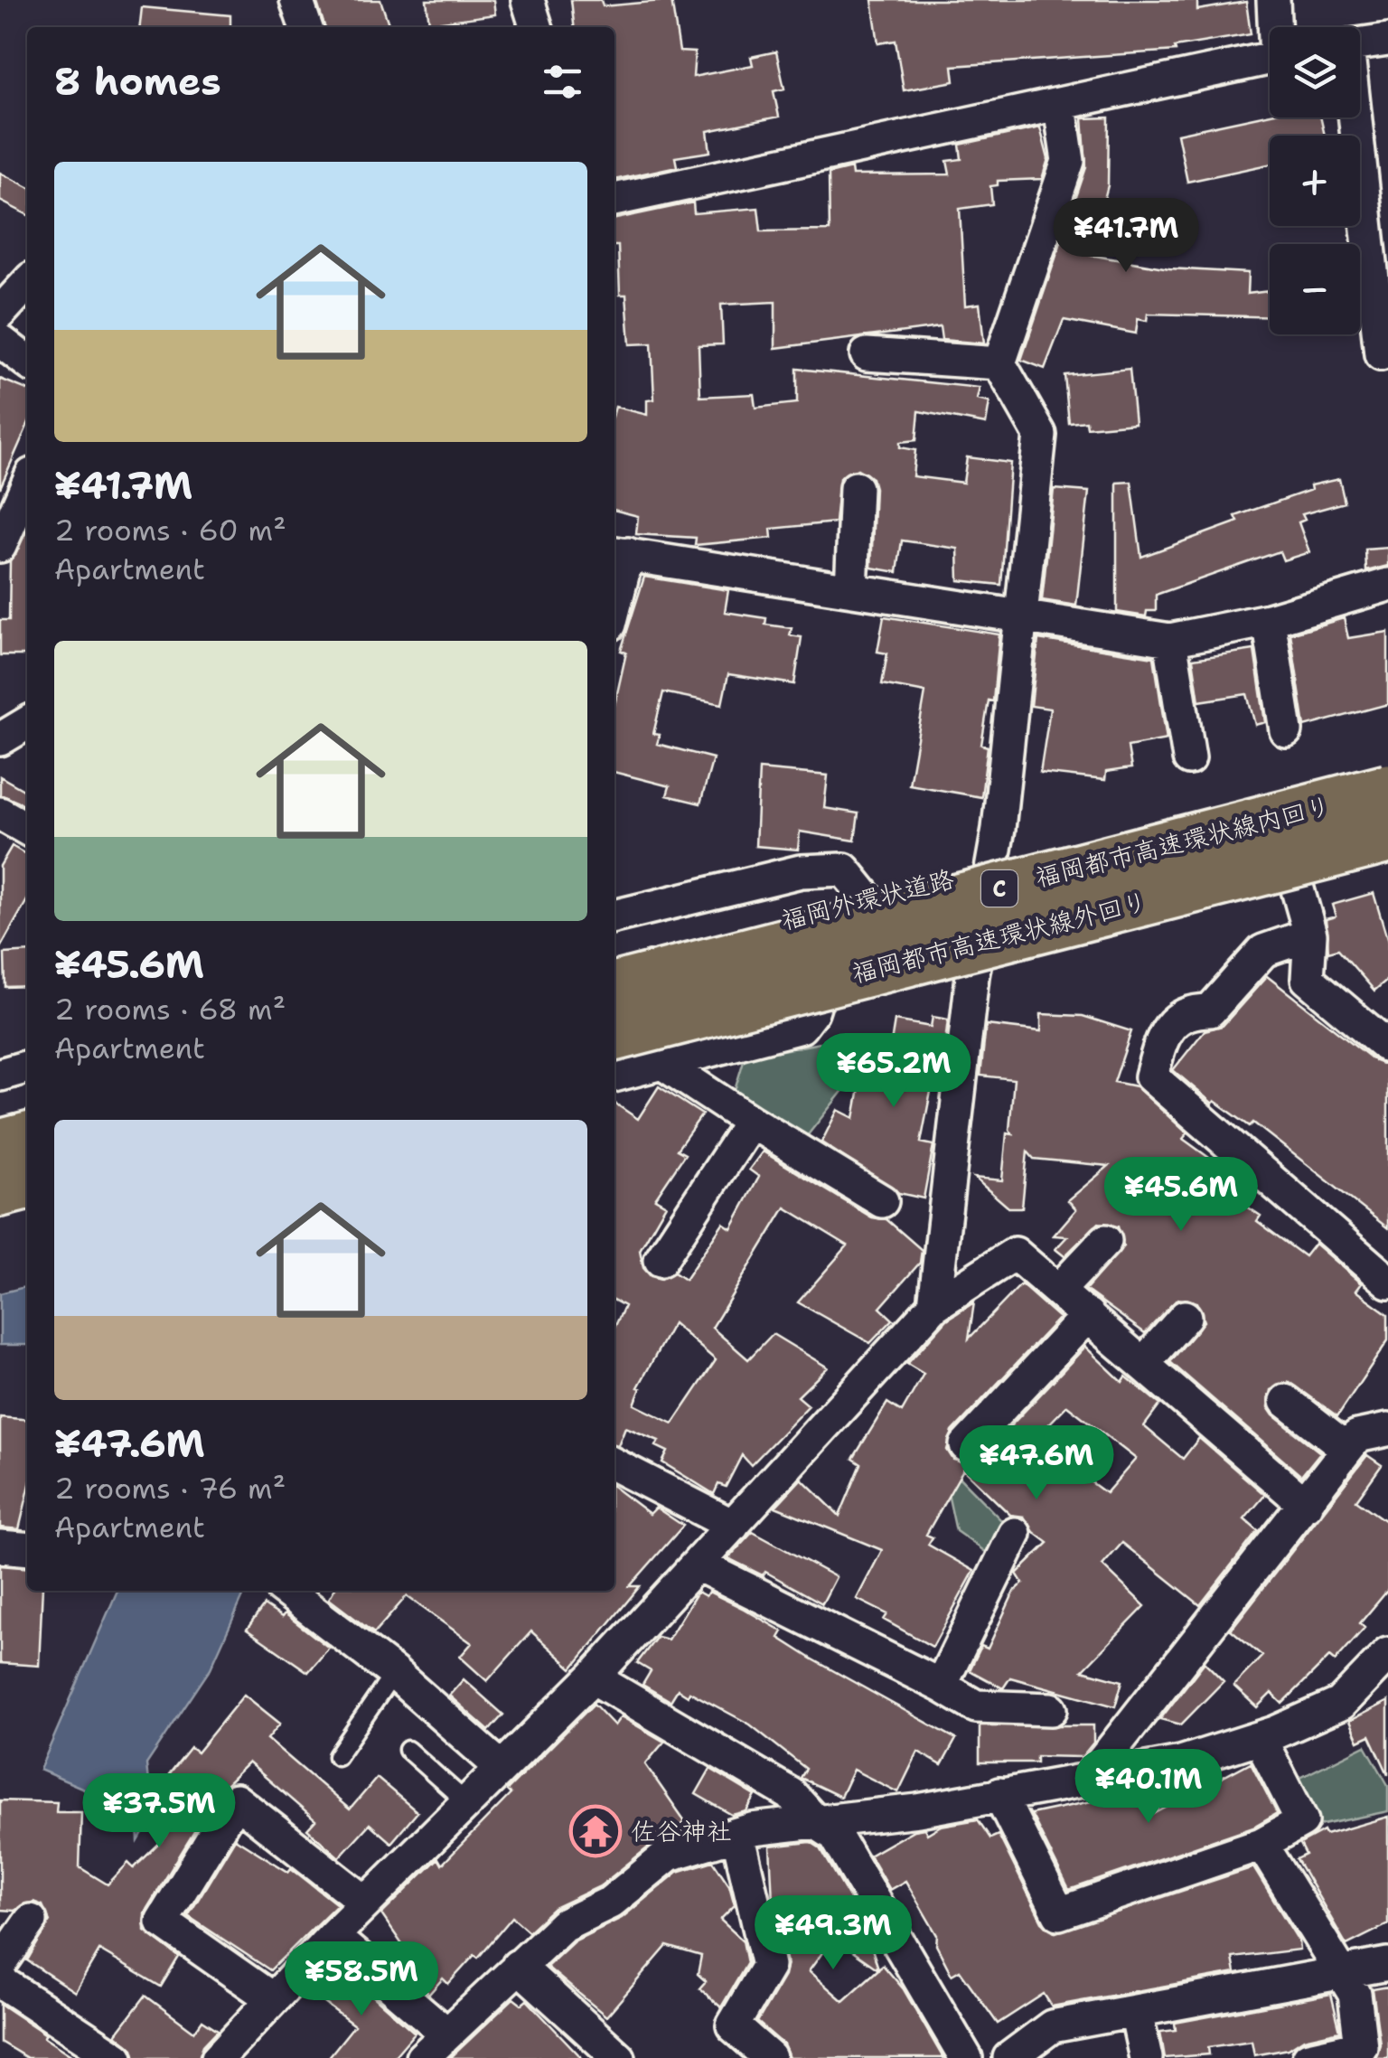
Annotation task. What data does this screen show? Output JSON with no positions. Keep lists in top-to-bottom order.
{
  "streets": {
    "highway": [
      "福岡都市高速環状線内回り",
      "C",
      "福岡外環状道路",
      "福岡都市高速環状線外回り"
    ]
  },
  "places": {
    "temple": ["佐谷神社"]
  },
  "page": {
    "map_buttons": ["+", "−"],
    "heading": "8 homes",
    "list": [
      {
        "name": "¥41.7M",
        "note": "2 rooms · 60 m² · Apartment"
      },
      {
        "name": "¥45.6M",
        "note": "2 rooms · 68 m² · Apartment"
      },
      {
        "name": "¥47.6M",
        "note": "2 rooms · 76 m² · Apartment"
      }
    ],
    "price": [
      "¥41.7M",
      "¥65.2M",
      "¥45.6M",
      "¥47.6M",
      "¥40.1M",
      "¥37.5M",
      "¥49.3M",
      "¥58.5M"
    ]
  }
}
